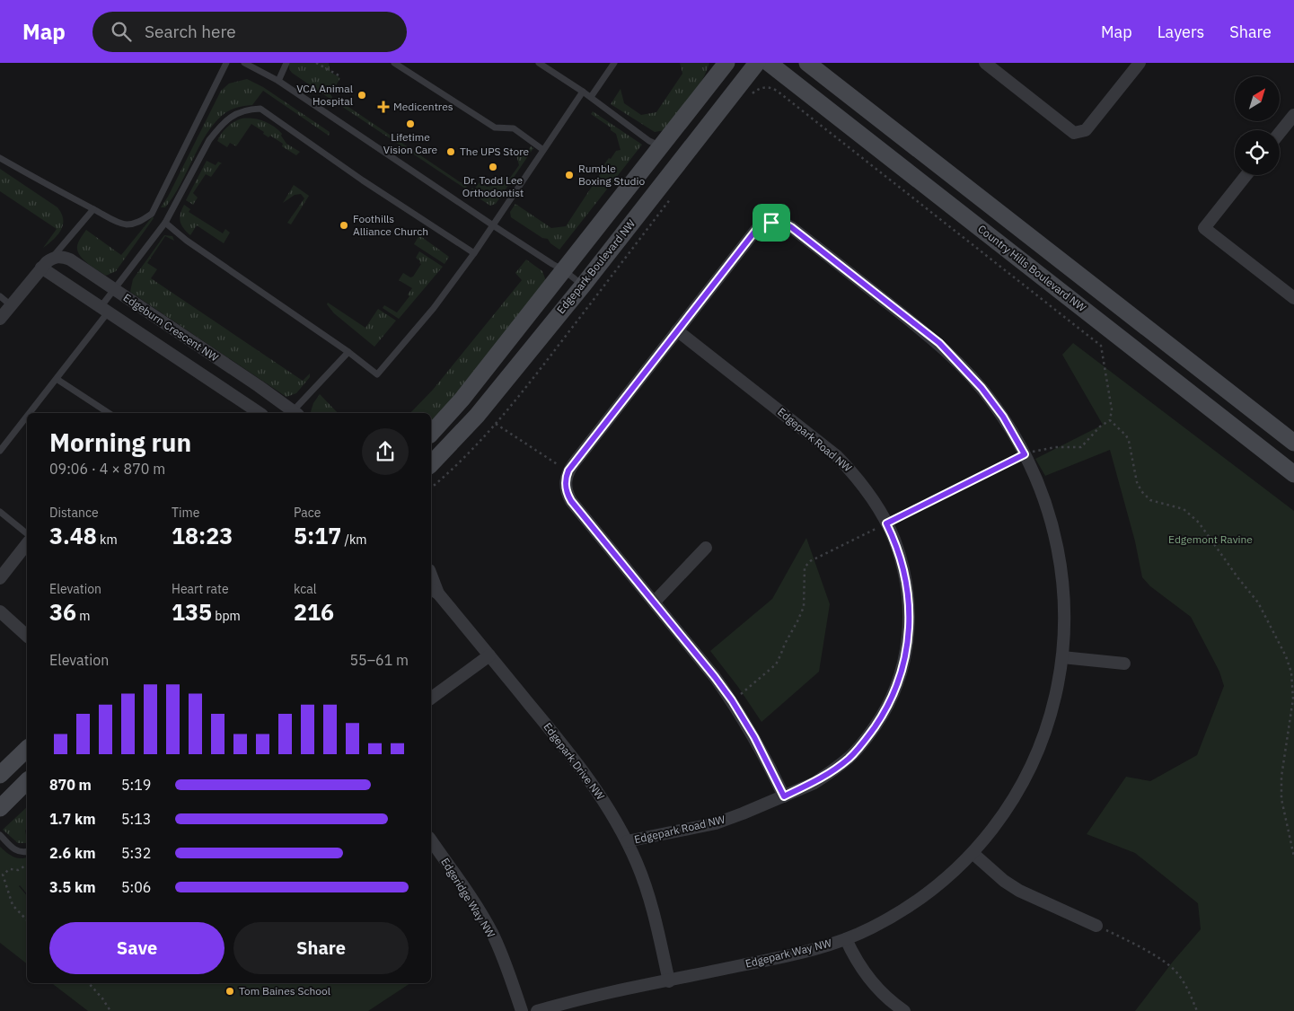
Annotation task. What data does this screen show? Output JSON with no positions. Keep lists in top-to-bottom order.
{
  "streets": {
    "main road": ["Edgepark Boulevard NW", "Country Hills Boulevard NW"],
    "street": [
      "Edgeburn Crescent NW",
      "Edgepark Road NW",
      "Edgepark Drive NW",
      "Edgeridge Way NW",
      "Edgepark Way NW"
    ]
  },
  "crossings": [
    ["Edgepark Road NW", "Edgepark Drive NW"],
    ["Edgepark Road NW", "Edgepark Way NW"],
    ["Edgepark Drive NW", "Edgepark Way NW"]
  ],
  "parks": ["Edgemont Ravine"],
  "places": {
    "other": [
      "VCA Animal Hospital",
      "Lifetime Vision Care",
      "The UPS Store",
      "Dr. Todd Lee Orthodontist",
      "Rumble Boxing Studio",
      "Foothills Alliance Church",
      "Tom Baines School"
    ],
    "health": ["Medicentres"]
  },
  "north": "top right",
  "page": {
    "header": "Map",
    "search": "Search here",
    "nav": ["Map", "Layers", "Share"],
    "heading": ["Morning run", "09:06 · 4 × 870 m"],
    "stats": [
      ["Distance", "3.48 km"],
      ["Time", "18:23"],
      ["Pace", "5:17 /km"],
      ["Elevation", "36 m"],
      ["Heart rate", "135 bpm"],
      ["kcal", "216"]
    ],
    "chart": ["Elevation", "55–61 m"],
    "list": [
      {
        "name": "870 m",
        "note": "5:19"
      },
      {
        "name": "1.7 km",
        "note": "5:13"
      },
      {
        "name": "2.6 km",
        "note": "5:32"
      },
      {
        "name": "3.5 km",
        "note": "5:06"
      }
    ],
    "buttons": ["Save", "Share"]
  }
}
